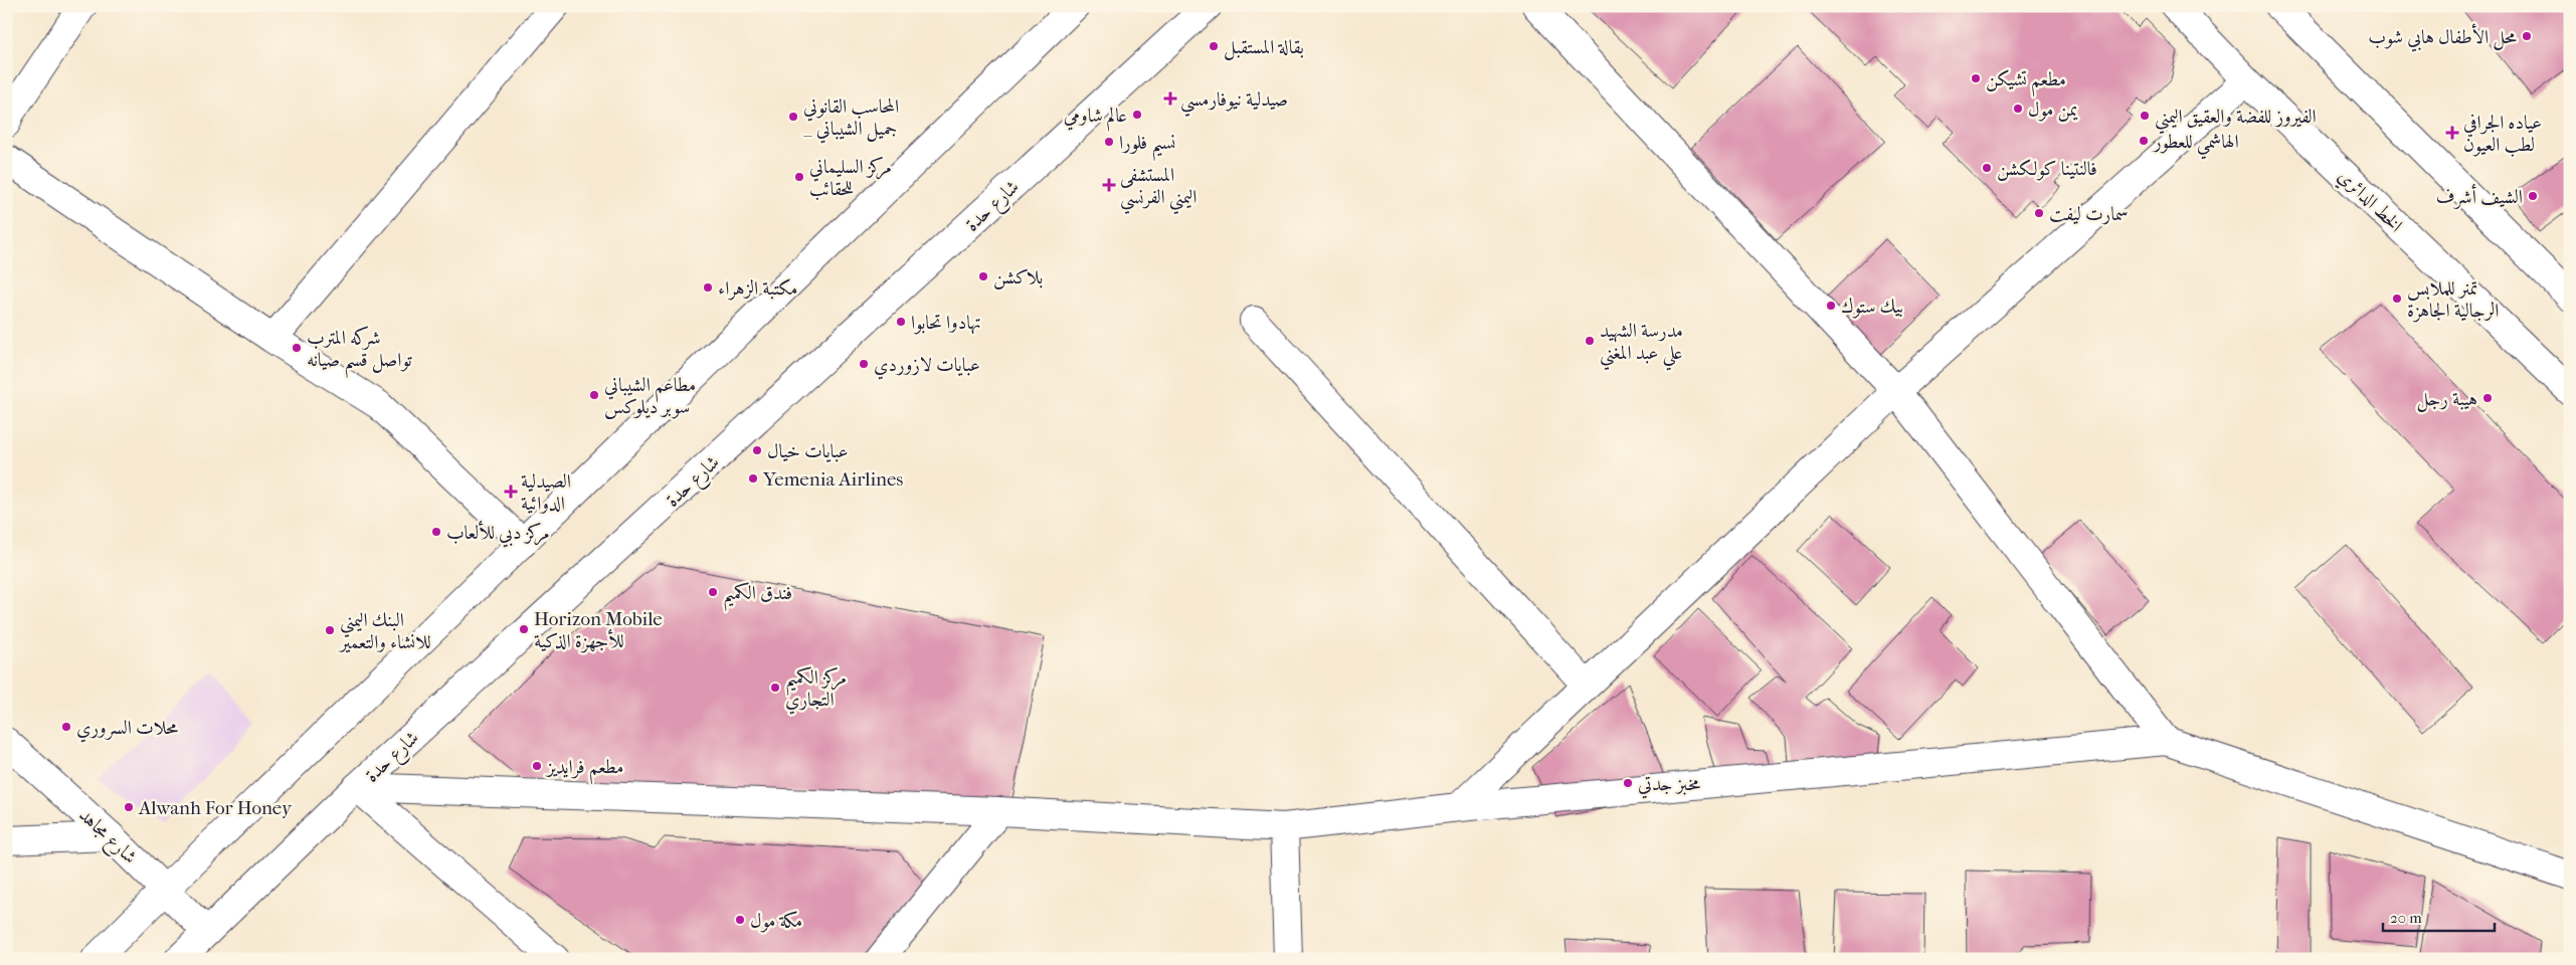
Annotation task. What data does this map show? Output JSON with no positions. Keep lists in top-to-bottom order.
{
  "streets": {
    "street": ["الخط الدائري", "شارع حدة", "شارع مجاهد"]
  },
  "crossings": [
    ["شارع حدة", "شارع مجاهد"]
  ],
  "places": {
    "other": [
      "محل الأطفال هابي شوب",
      "بقالة المستقبل",
      "مطعم تشيكن",
      "يمن مول",
      "عالم شاومي",
      "الفيروز للفضة والعقيق اليمني",
      "المحاسب القانوني _ جميل الشيباني",
      "الهاشمي للعطور",
      "نسيم فلورا",
      "فالنتينا كولكشن",
      "مركز السليماني للحقائب",
      "الشيف أشرف",
      "سمارت ليفت",
      "بلاكشن",
      "مكتبة الزهراء",
      "تمنر للملابس الرجالية الجاهزة",
      "بيك ستوك",
      "تهادوا تحابوا",
      "مدرسة الشهيد علي عبد المغني",
      "شركه المترب تواصل قسم صيانه",
      "عبايات لازوردي",
      "مطاعم الشيباني سوبر ديلوكس",
      "هيبة رجل",
      "عبايات خيال",
      "Yemenia Airlines",
      "مركز دبي للألعاب",
      "فندق الكميم",
      "Horizon Mobile للأجهزة الذكية",
      "البنك اليمني للانشاء والتعمير",
      "مركز الكميم التجاري",
      "محلات السروري",
      "مطعم فرايديز",
      "مخبز جدتي",
      "Alwanh For Honey",
      "مكة مول"
    ],
    "health": [
      "صيدلية نيوفارمسي",
      "عياده الجرافي لطب العيون",
      "المستشفى اليمني الفرنسي",
      "الصيدلية الدوائية"
    ]
  },
  "scale_bar": "20 m"
}
